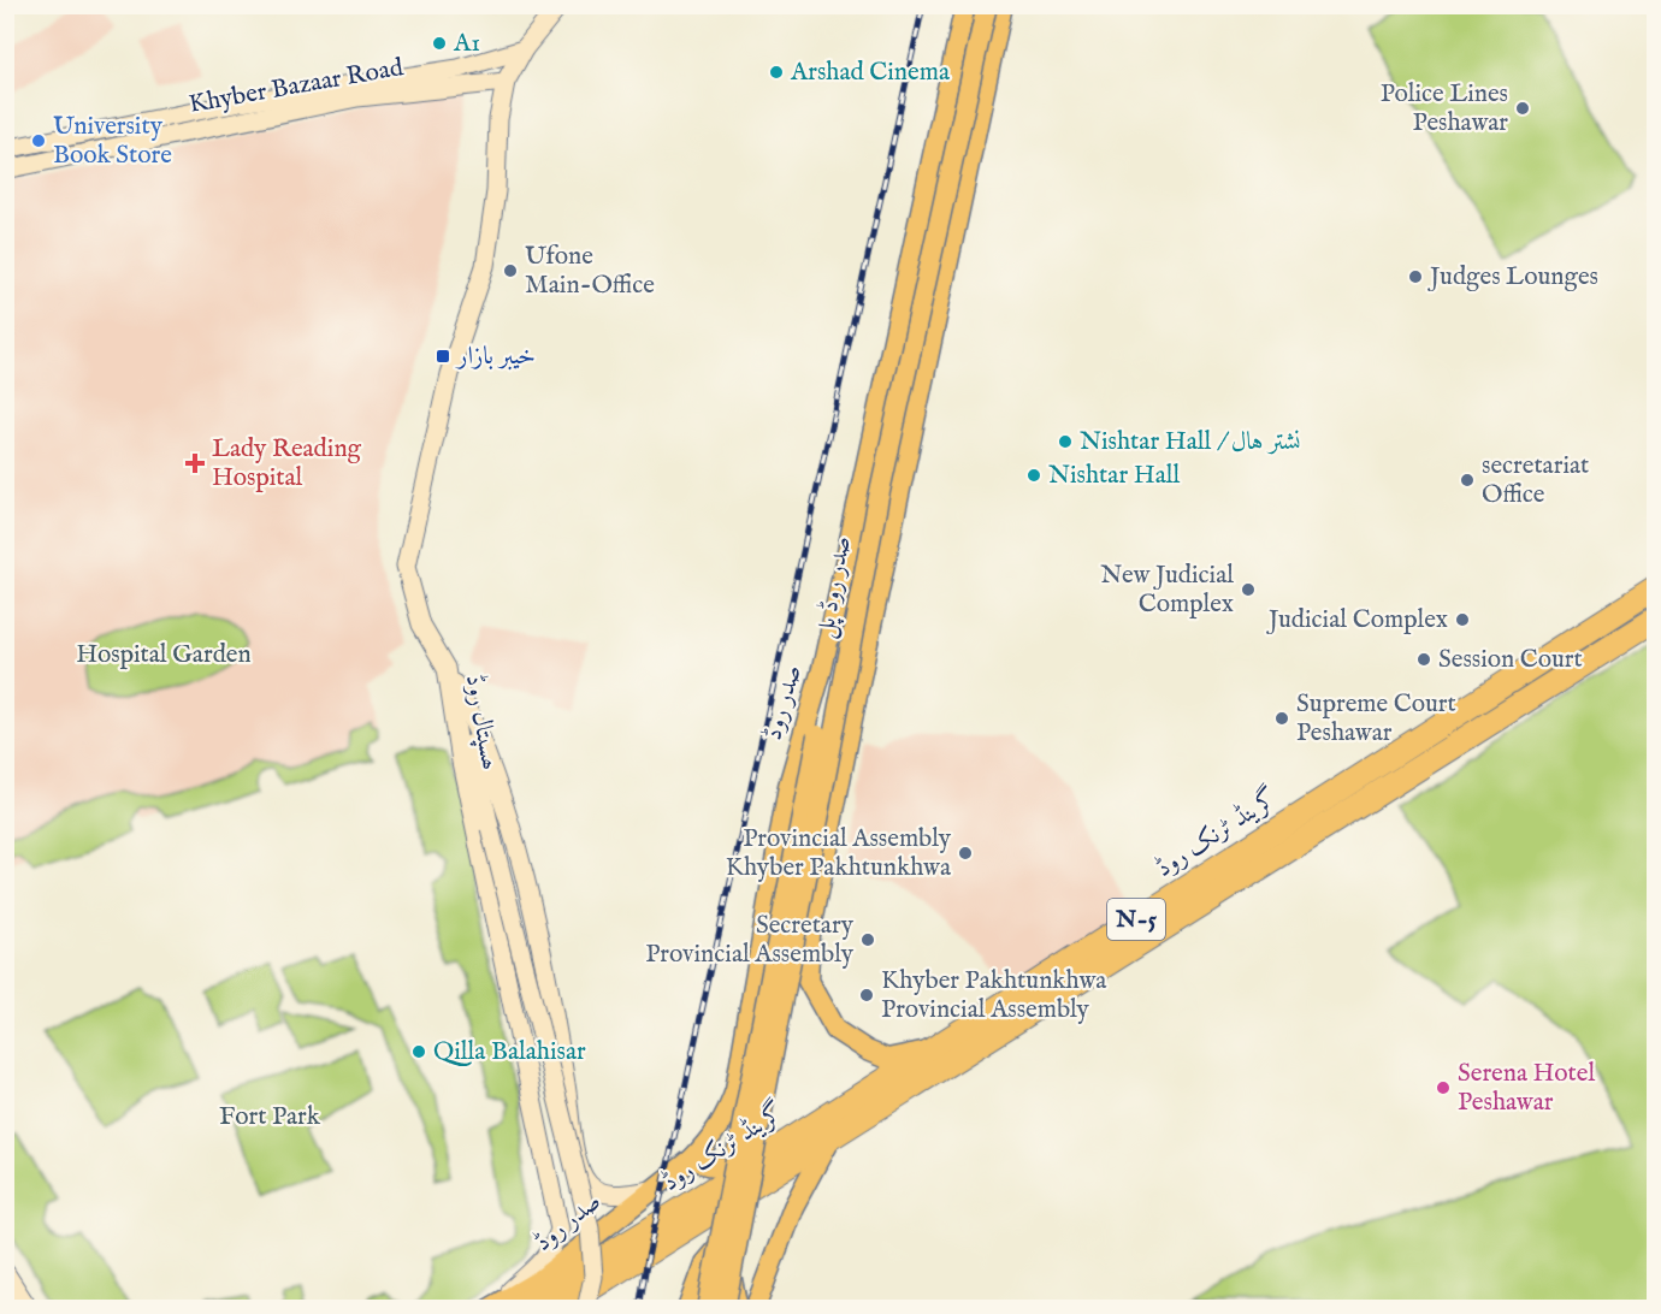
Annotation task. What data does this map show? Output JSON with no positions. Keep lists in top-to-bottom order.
{
  "streets": {
    "highway": ["گرینڈ ٹرنک روڈ", "N-5"],
    "main road": ["صدر روڈ پل", "صدر روڈ"],
    "street": ["Khyber Bazaar Road", "ھسپتال روڈ"]
  },
  "crossings": [
    ["Khyber Bazaar Road", "ھسپتال روڈ"],
    ["صدر روڈ پل", "صدر روڈ"],
    ["صدر روڈ", "ھسپتال روڈ"]
  ],
  "parks": ["Hospital Garden", "Fort Park"],
  "places": {
    "other": [
      "A1",
      "Arshad Cinema",
      "Police Lines Peshawar",
      "University Book Store",
      "Ufone Main-Office",
      "Judges Lounges",
      "Nishtar Hall / نشتر ہال",
      "Nishtar Hall",
      "secretariat Office",
      "New Judicial Complex",
      "Judicial Complex",
      "Session Court",
      "Supreme Court Peshawar",
      "Provincial Assembly Khyber Pakhtunkhwa",
      "Secretary Provincial Assembly",
      "Khyber Pakhtunkhwa Provincial Assembly",
      "Qilla Balahisar",
      "Serena Hotel Peshawar"
    ],
    "transit": ["خیبر بازار"],
    "health": ["Lady Reading Hospital"]
  }
}
